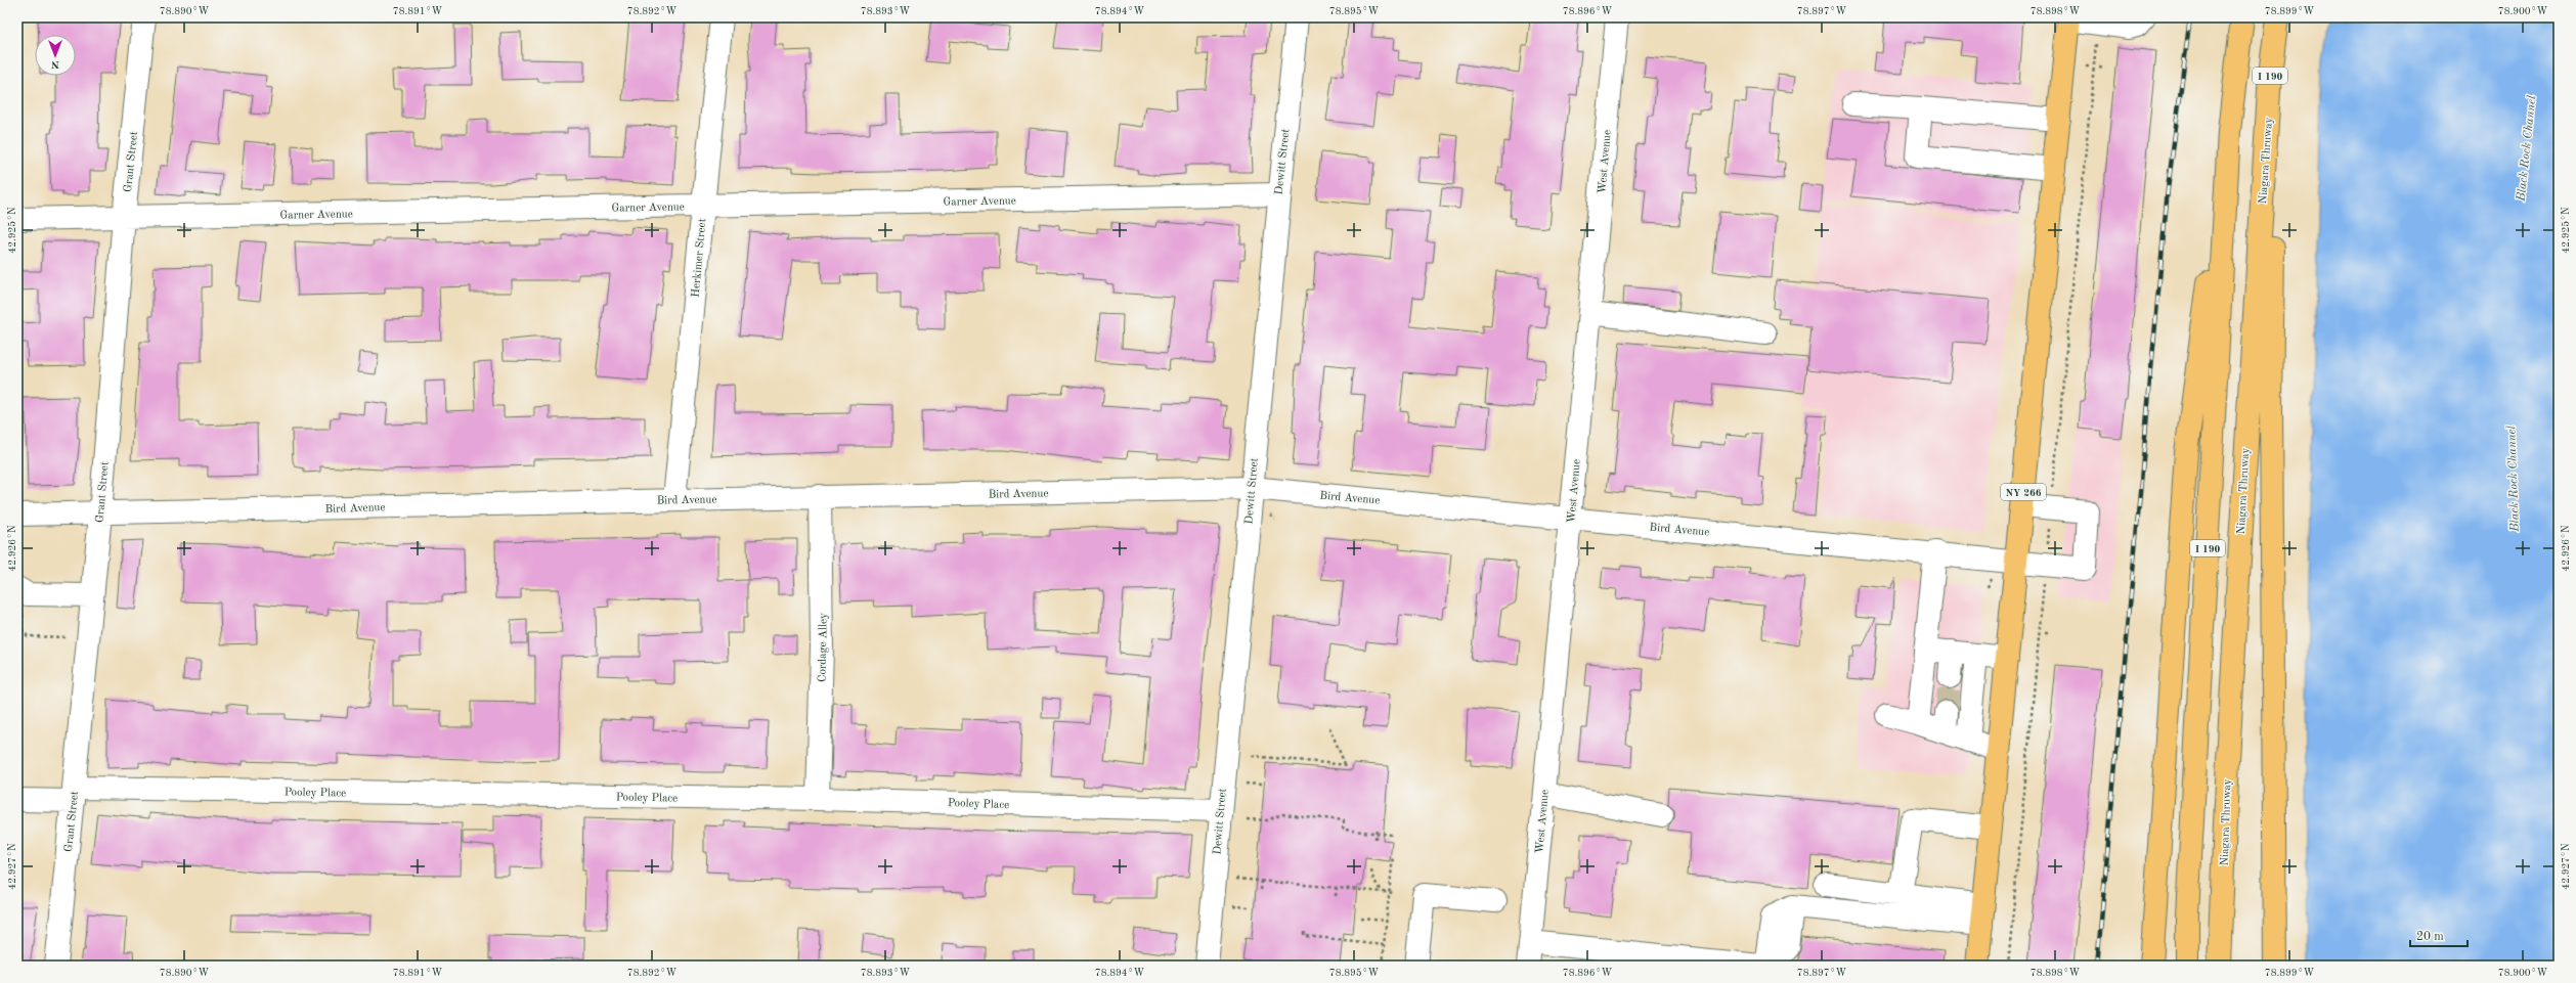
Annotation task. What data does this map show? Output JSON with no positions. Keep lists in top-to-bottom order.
{
  "streets": {
    "main road": ["I 190", "Niagara Thruway", "NY 266"],
    "street": [
      "Grant Street",
      "Dewitt Street",
      "West Avenue",
      "Garner Avenue",
      "Herkimer Street",
      "Bird Avenue",
      "Cordage Alley",
      "Pooley Place"
    ]
  },
  "crossings": [
    ["Grant Street", "Garner Avenue"],
    ["Grant Street", "Bird Avenue"],
    ["Grant Street", "Pooley Place"],
    ["Dewitt Street", "Garner Avenue"],
    ["Dewitt Street", "Bird Avenue"],
    ["Dewitt Street", "Pooley Place"],
    ["West Avenue", "Bird Avenue"],
    ["Garner Avenue", "Herkimer Street"],
    ["Herkimer Street", "Bird Avenue"],
    ["NY 266", "Bird Avenue"],
    ["Bird Avenue", "Cordage Alley"],
    ["Cordage Alley", "Pooley Place"]
  ],
  "water": ["Black Rock Channel"],
  "scale_bar": "20 m",
  "north": "bottom",
  "coordinates": [
    "78.890°W",
    "78.891°W",
    "78.892°W",
    "78.893°W",
    "78.894°W",
    "78.895°W",
    "78.896°W",
    "78.897°W",
    "78.898°W",
    "78.899°W",
    "78.900°W",
    "42.925°N",
    "42.926°N",
    "42.927°N"
  ]
}
